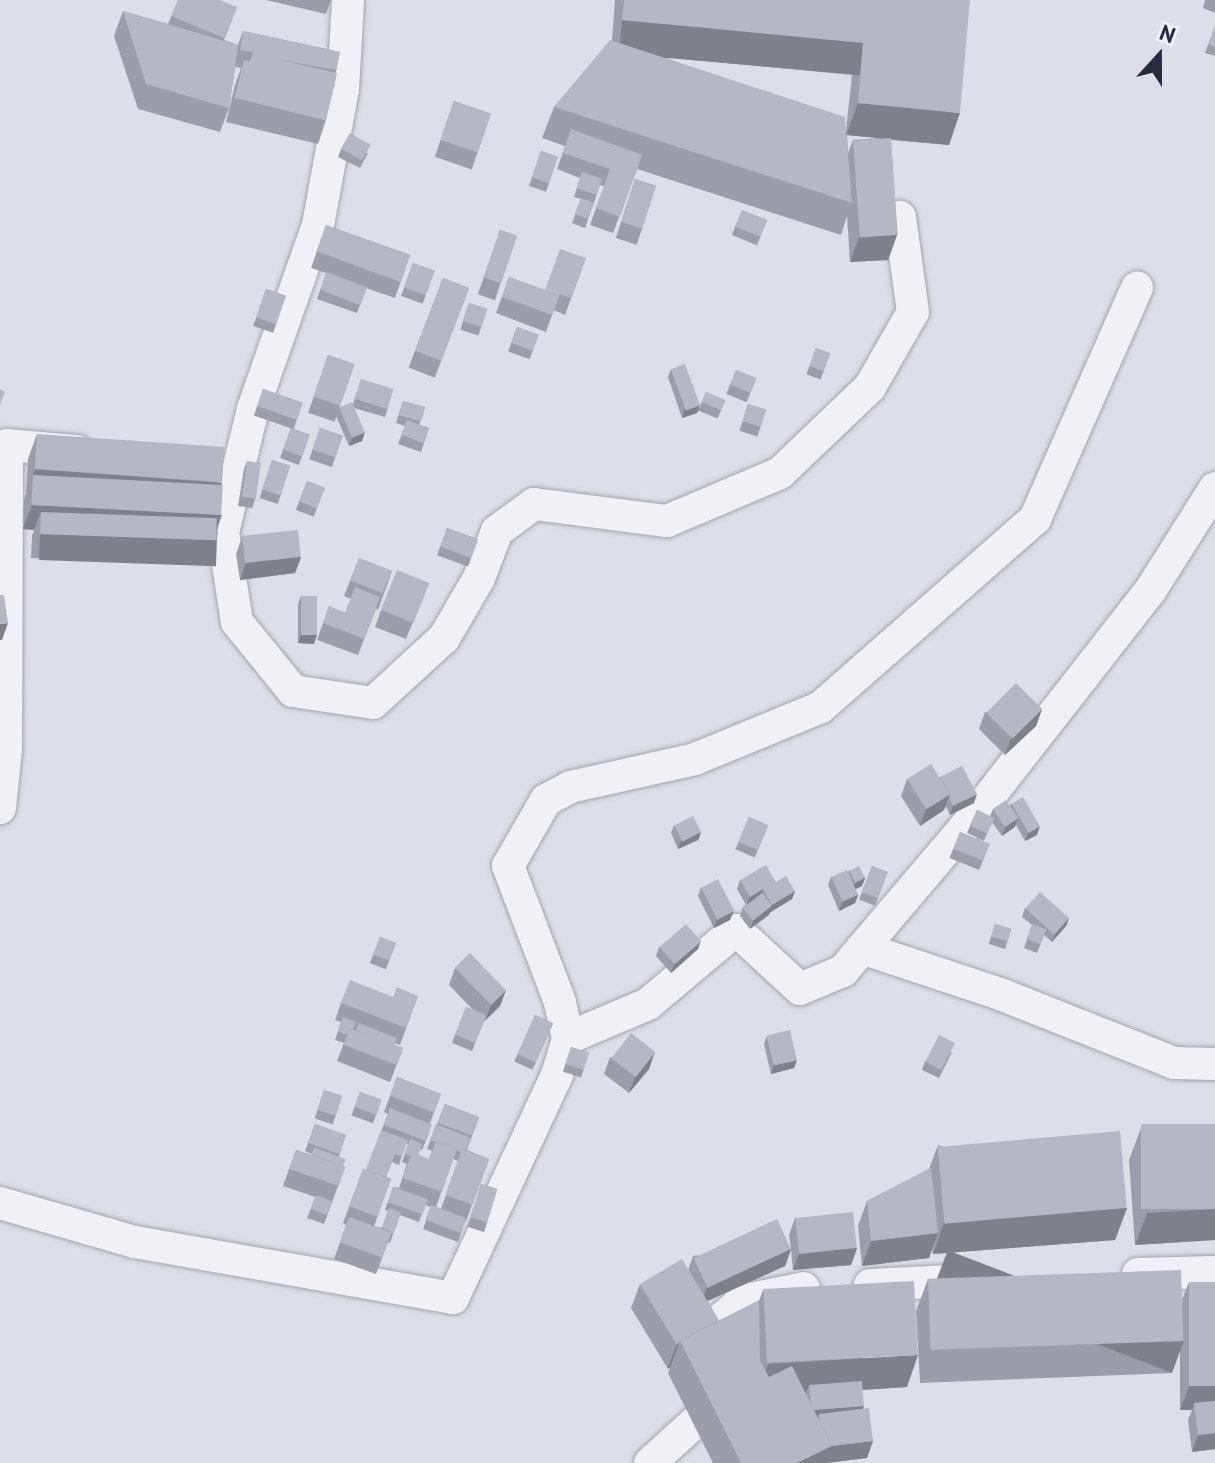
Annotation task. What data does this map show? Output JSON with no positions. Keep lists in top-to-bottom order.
{
  "north": "top"
}
